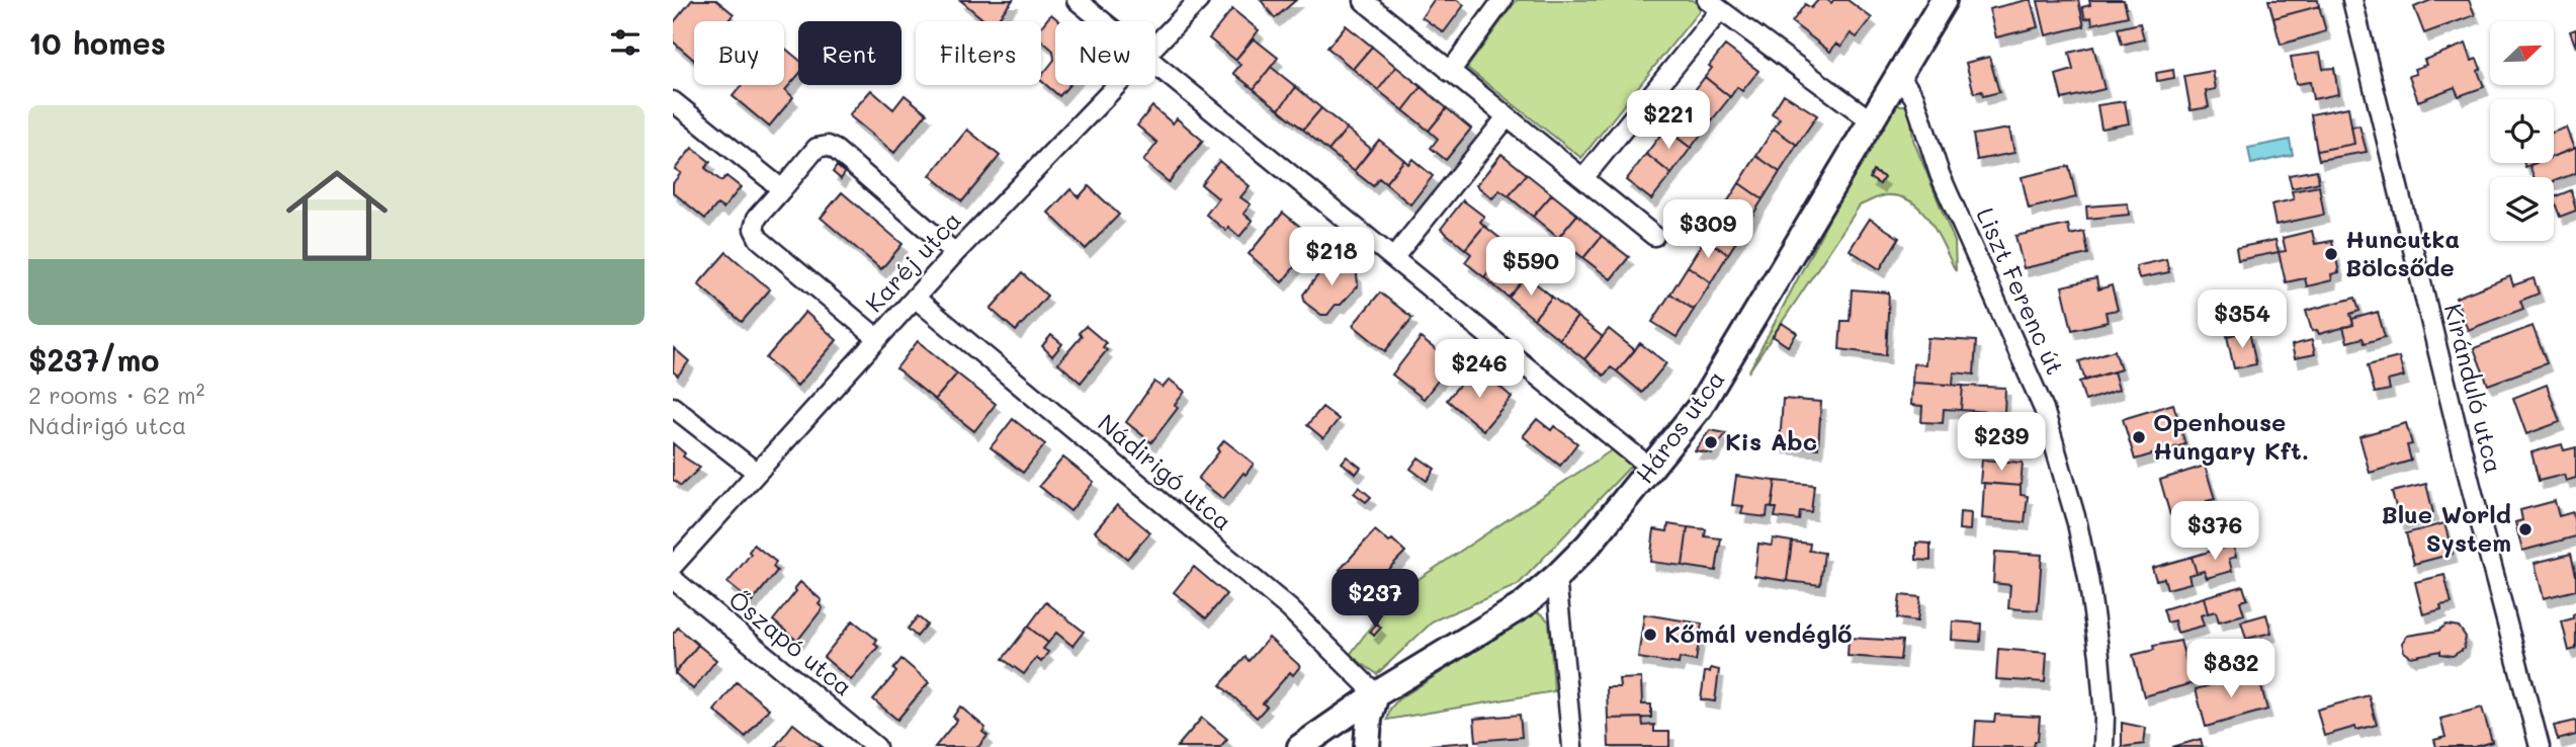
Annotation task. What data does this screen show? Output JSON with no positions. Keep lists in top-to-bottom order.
{
  "streets": {
    "street": [
      "Karéj utca",
      "Liszt Ferenc út",
      "Kiránduló utca",
      "Háros utca",
      "Nádirigó utca",
      "Őszapó utca"
    ]
  },
  "crossings": [
    ["Karéj utca", "Nádirigó utca"],
    ["Liszt Ferenc út", "Háros utca"],
    ["Háros utca", "Nádirigó utca"]
  ],
  "places": [
    "Huncutka Bölcsőde",
    "Openhouse Hungary Kft.",
    "Kis Abc",
    "Blue World System",
    "Kőmál vendéglő"
  ],
  "north": "top right",
  "page": {
    "heading": "10 homes",
    "chip": [
      "Buy",
      "Rent",
      "Filters",
      "New"
    ],
    "list": [
      {
        "name": "$237/mo",
        "note": "2 rooms · 62 m² · Nádirigó utca"
      }
    ],
    "price": [
      "$221",
      "$309",
      "$218",
      "$590",
      "$354",
      "$246",
      "$239",
      "$376",
      "$237",
      "$832"
    ]
  }
}
